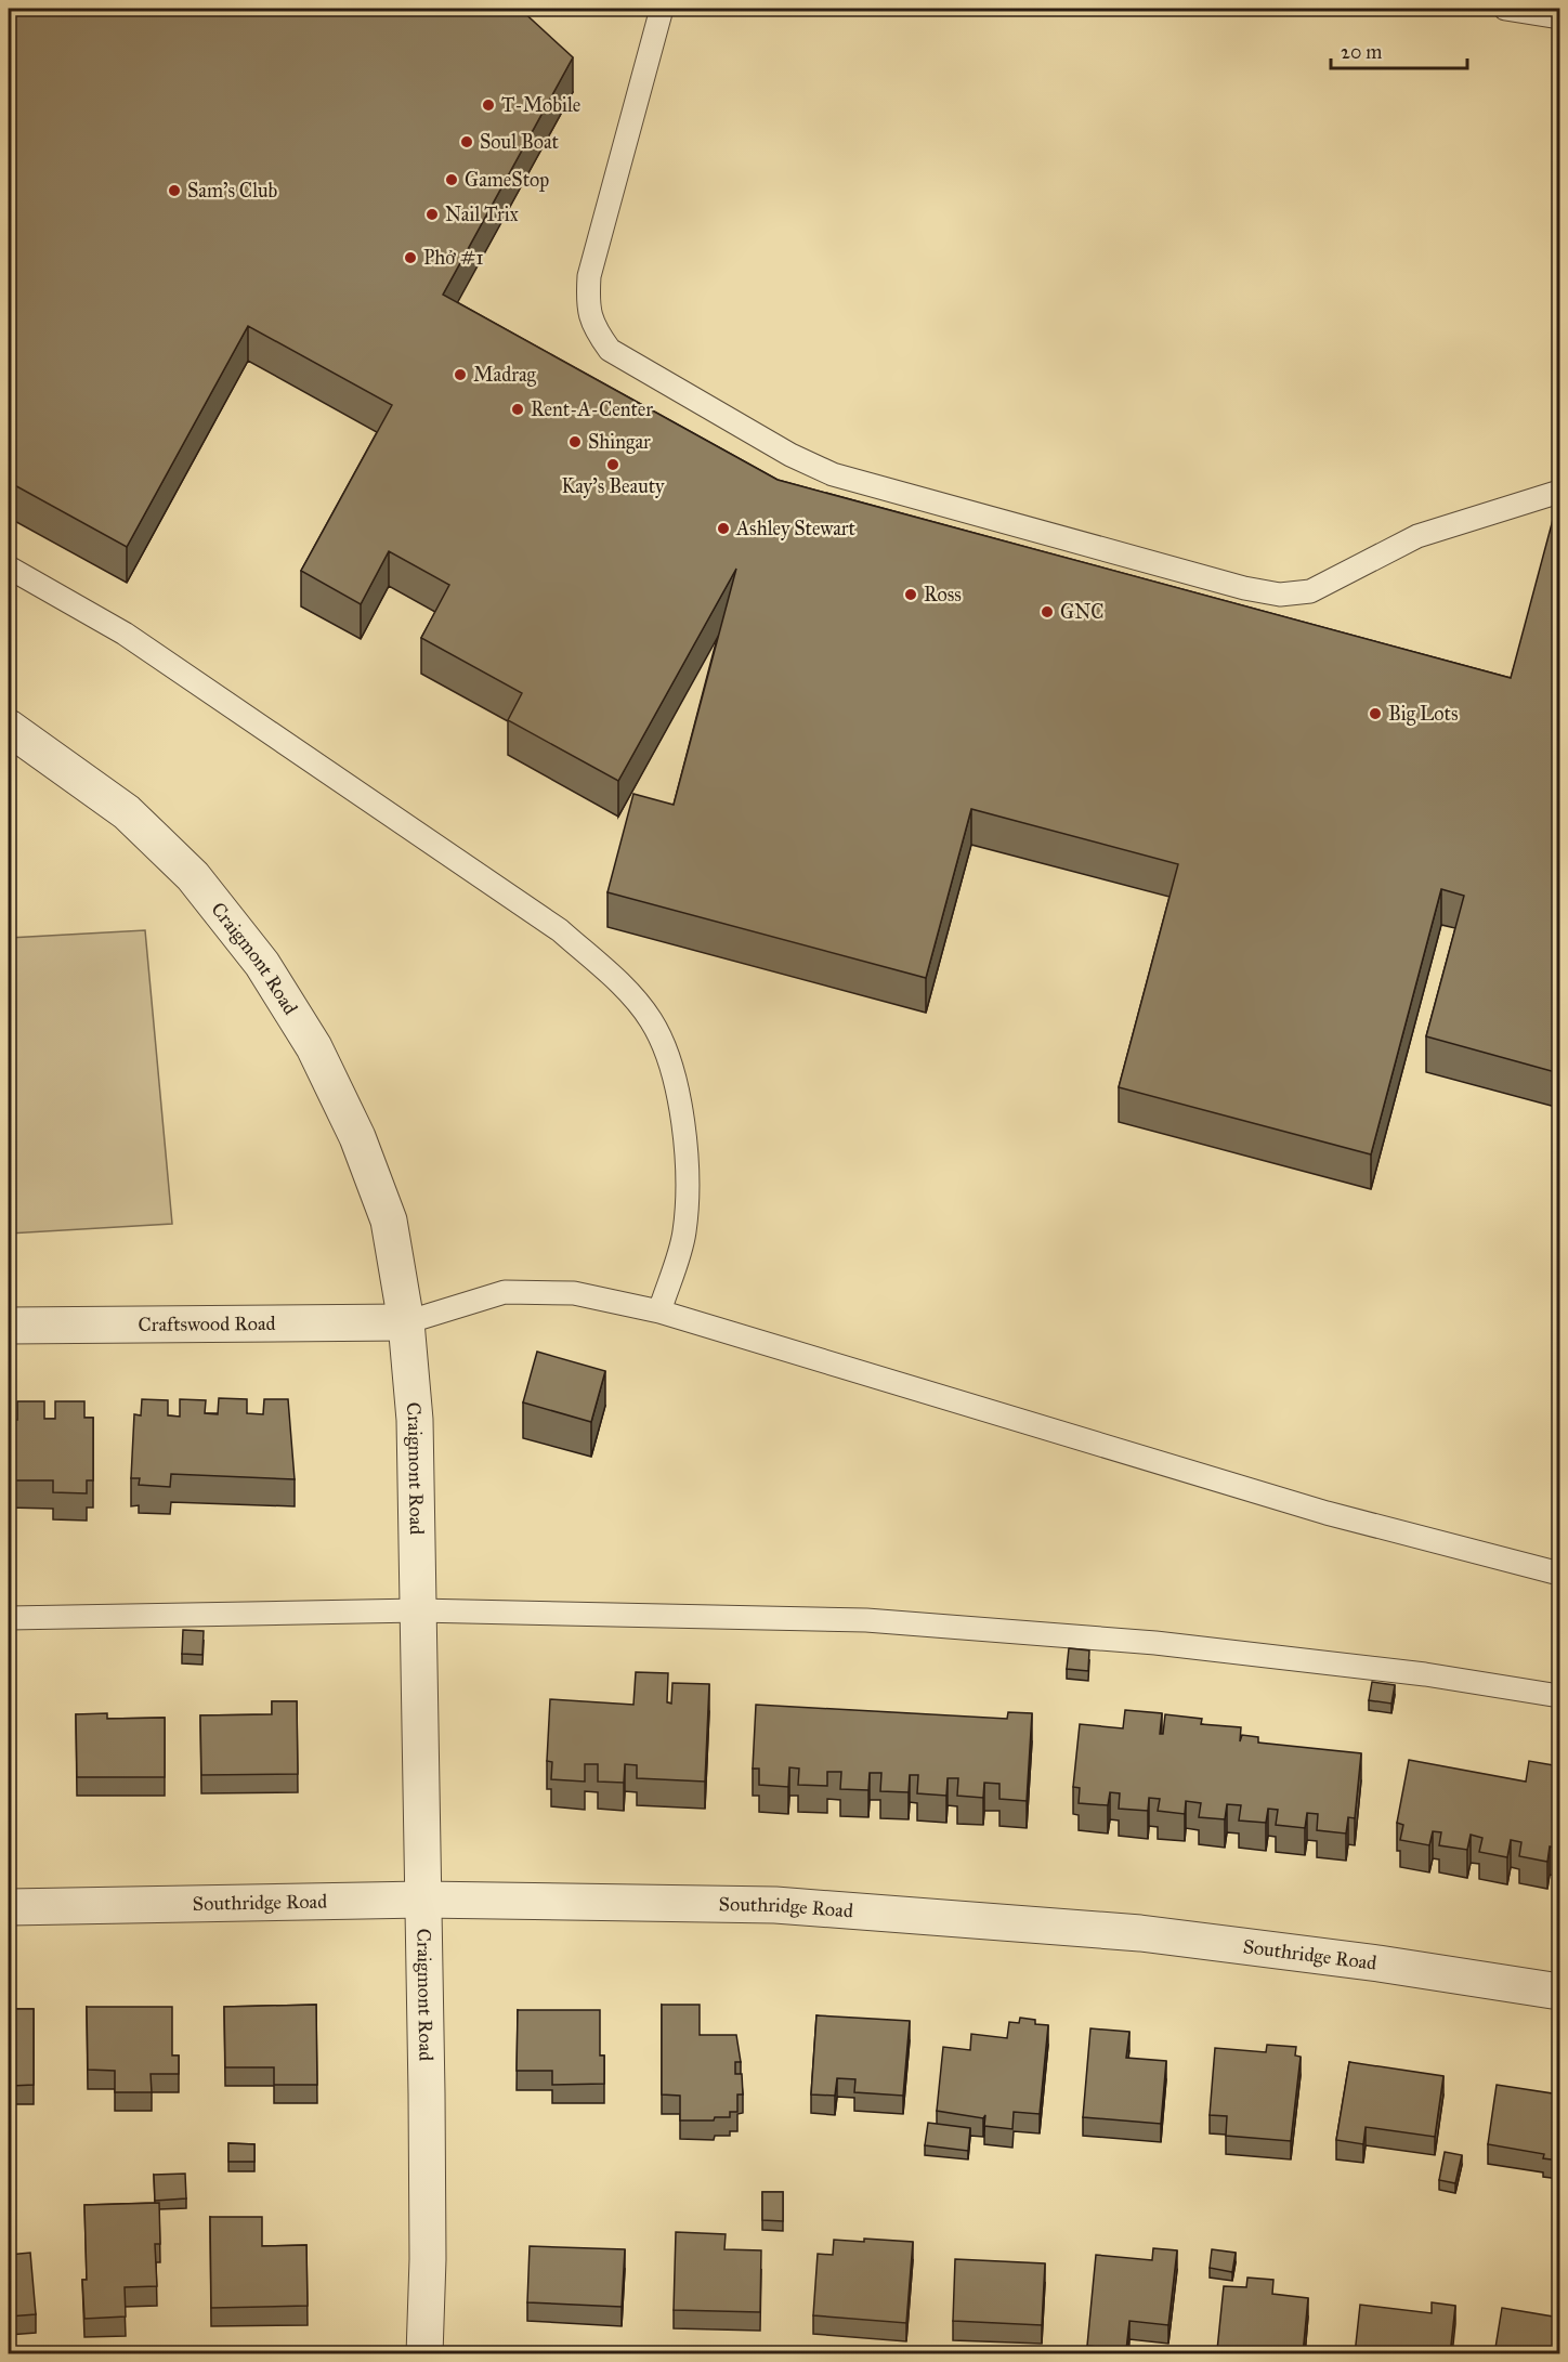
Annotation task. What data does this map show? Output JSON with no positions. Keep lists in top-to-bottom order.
{
  "streets": {
    "street": ["Craigmont Road", "Craftswood Road", "Southridge Road"]
  },
  "crossings": [
    ["Craigmont Road", "Craftswood Road"],
    ["Craigmont Road", "Southridge Road"]
  ],
  "places": [
    "T-Mobile",
    "Soul Boat",
    "GameStop",
    "Sam's Club",
    "Nail Trix",
    "Phở #1",
    "Madrag",
    "Rent-A-Center",
    "Shingar",
    "Kay’s Beauty",
    "Ashley Stewart",
    "Ross",
    "GNC",
    "Big Lots"
  ],
  "scale_bar": "20 m"
}
